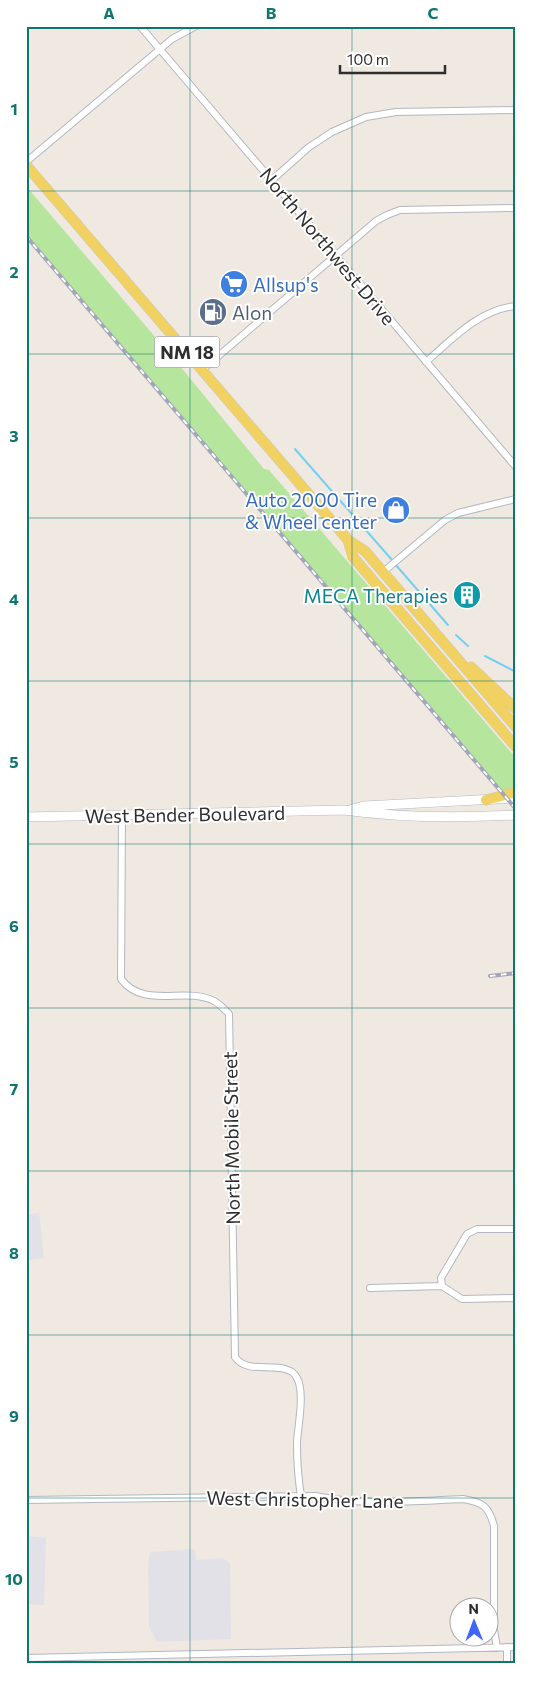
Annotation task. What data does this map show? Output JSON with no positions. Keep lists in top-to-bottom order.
{
  "streets": {
    "main road": ["NM 18", "West Bender Boulevard"],
    "street": ["North Northwest Drive", "North Mobile Street", "West Christopher Lane"]
  },
  "crossings": [
    ["West Bender Boulevard", "North Mobile Street"],
    ["North Mobile Street", "West Christopher Lane"]
  ],
  "places": {
    "supermarket": ["Allsup's"],
    "fuel station": ["Alon"],
    "shop": ["Auto 2000 Tire & Wheel center"],
    "building": ["MECA Therapies"]
  },
  "scale_bar": "100 m",
  "north": "top",
  "grid": {
    "columns": ["A", "B", "C"],
    "rows": [
      "1",
      "2",
      "3",
      "4",
      "5",
      "6",
      "7",
      "8",
      "9",
      "10"
    ]
  }
}
